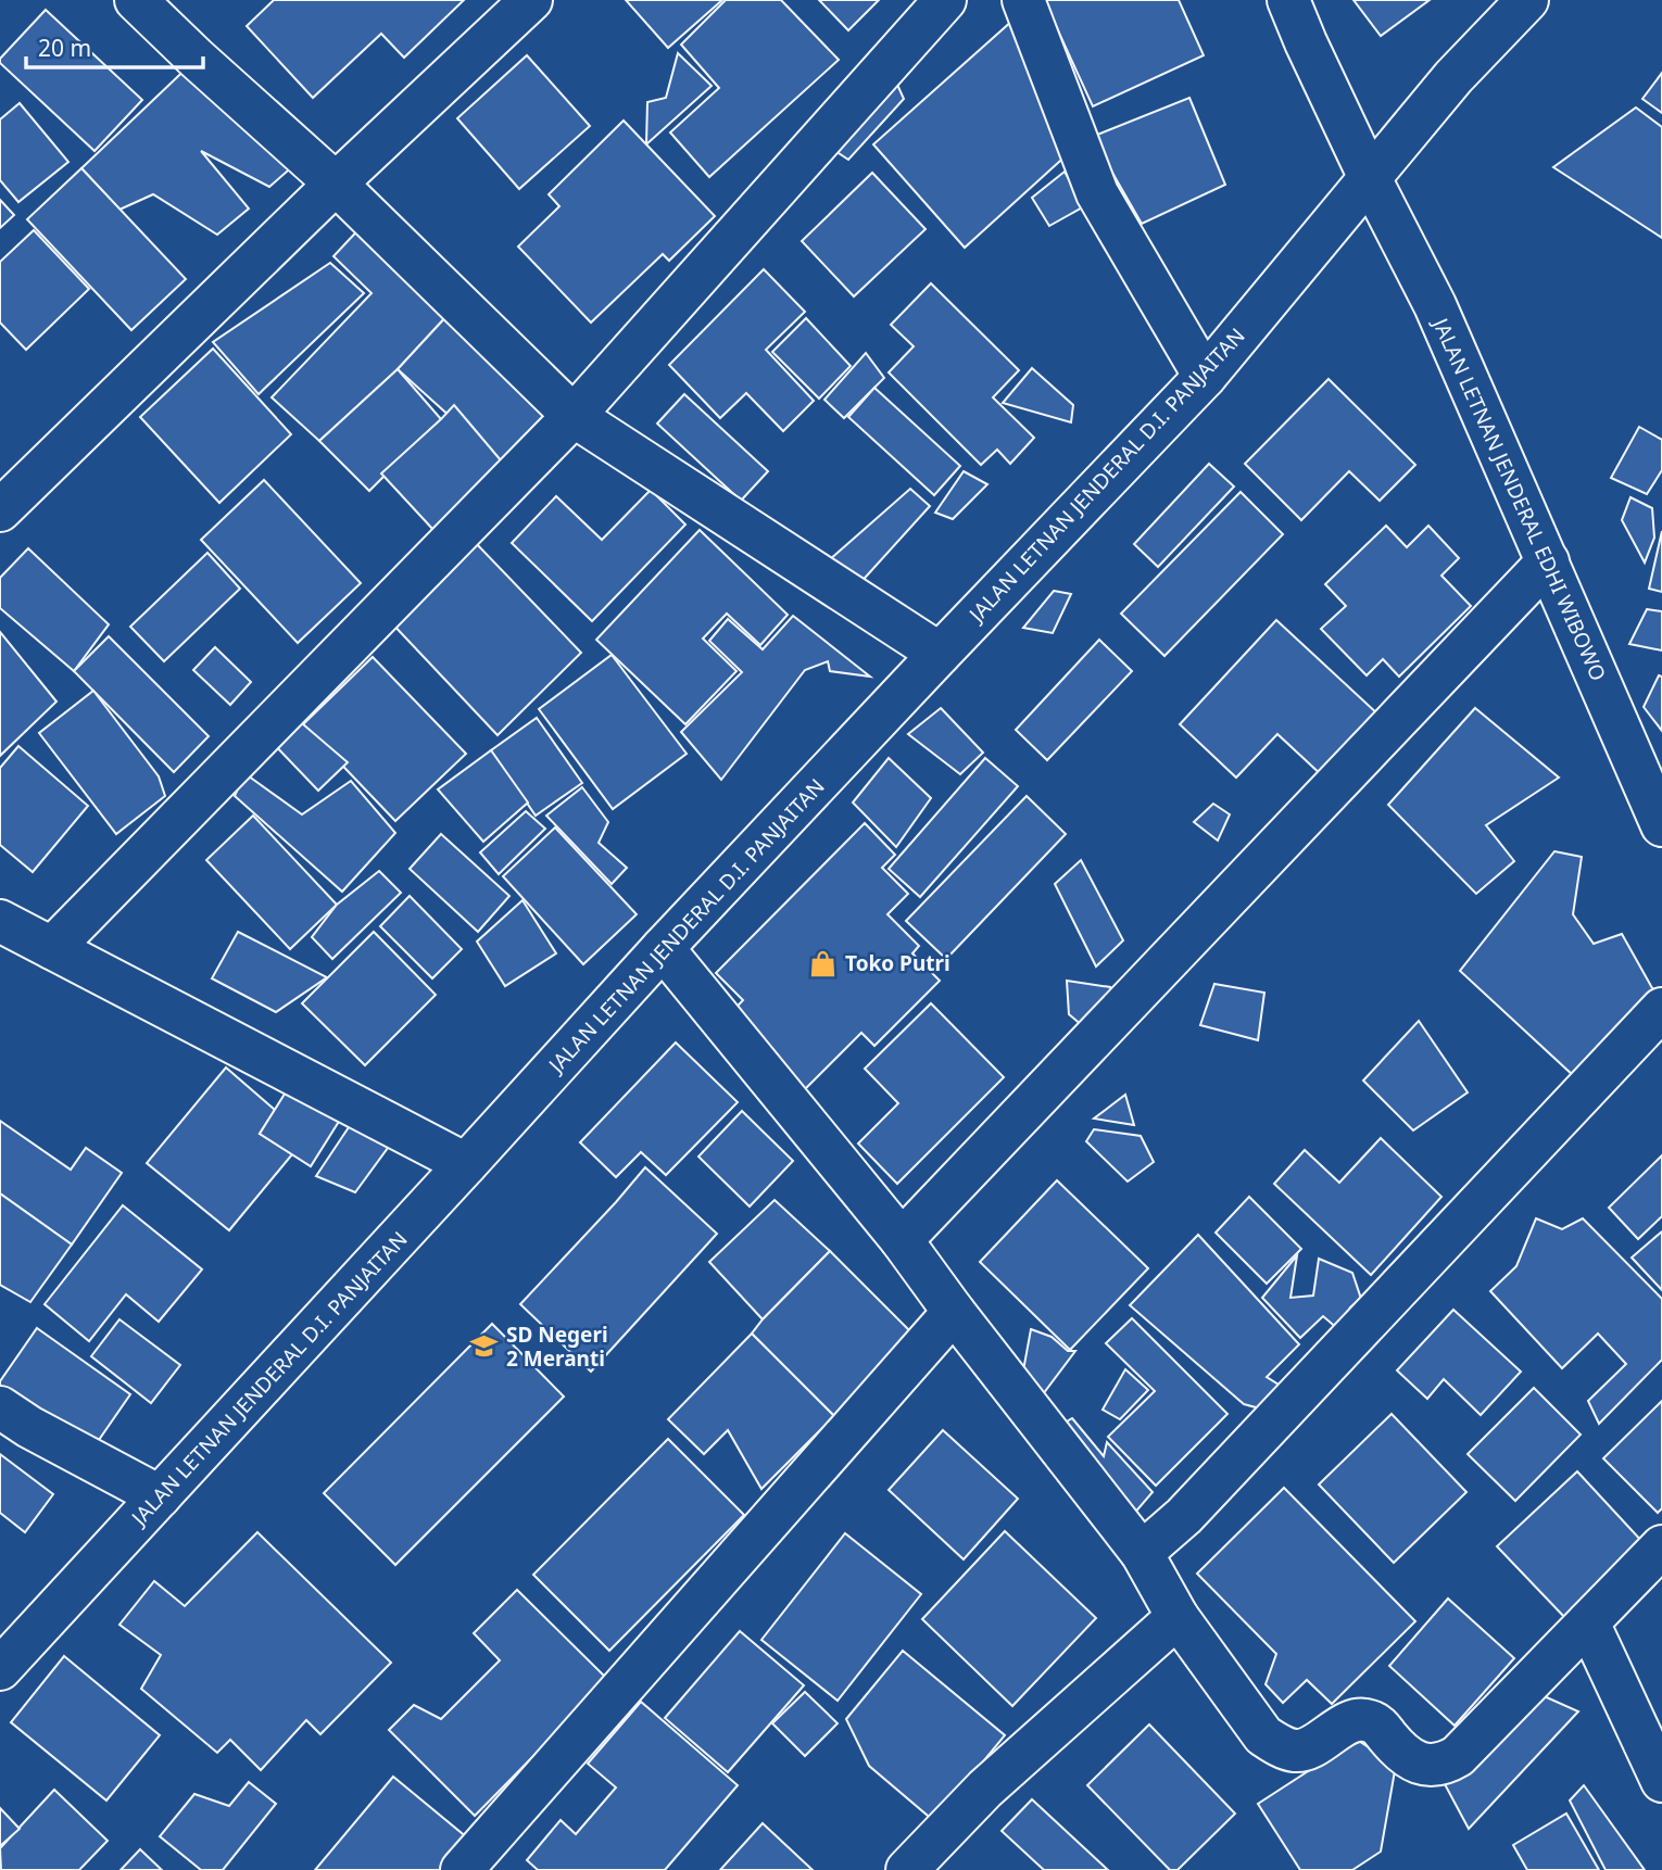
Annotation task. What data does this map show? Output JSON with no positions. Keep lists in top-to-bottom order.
{
  "streets": {
    "street": ["JALAN LETNAN JENDERAL D.I. PANJAITAN", "JALAN LETNAN JENDERAL EDHI WIBOWO"]
  },
  "crossings": [
    ["JALAN LETNAN JENDERAL D.I. PANJAITAN", "JALAN LETNAN JENDERAL EDHI WIBOWO"]
  ],
  "places": {
    "shop": ["Toko Putri"],
    "school or university": ["SD Negeri 2 Meranti"]
  },
  "scale_bar": "20 m"
}
